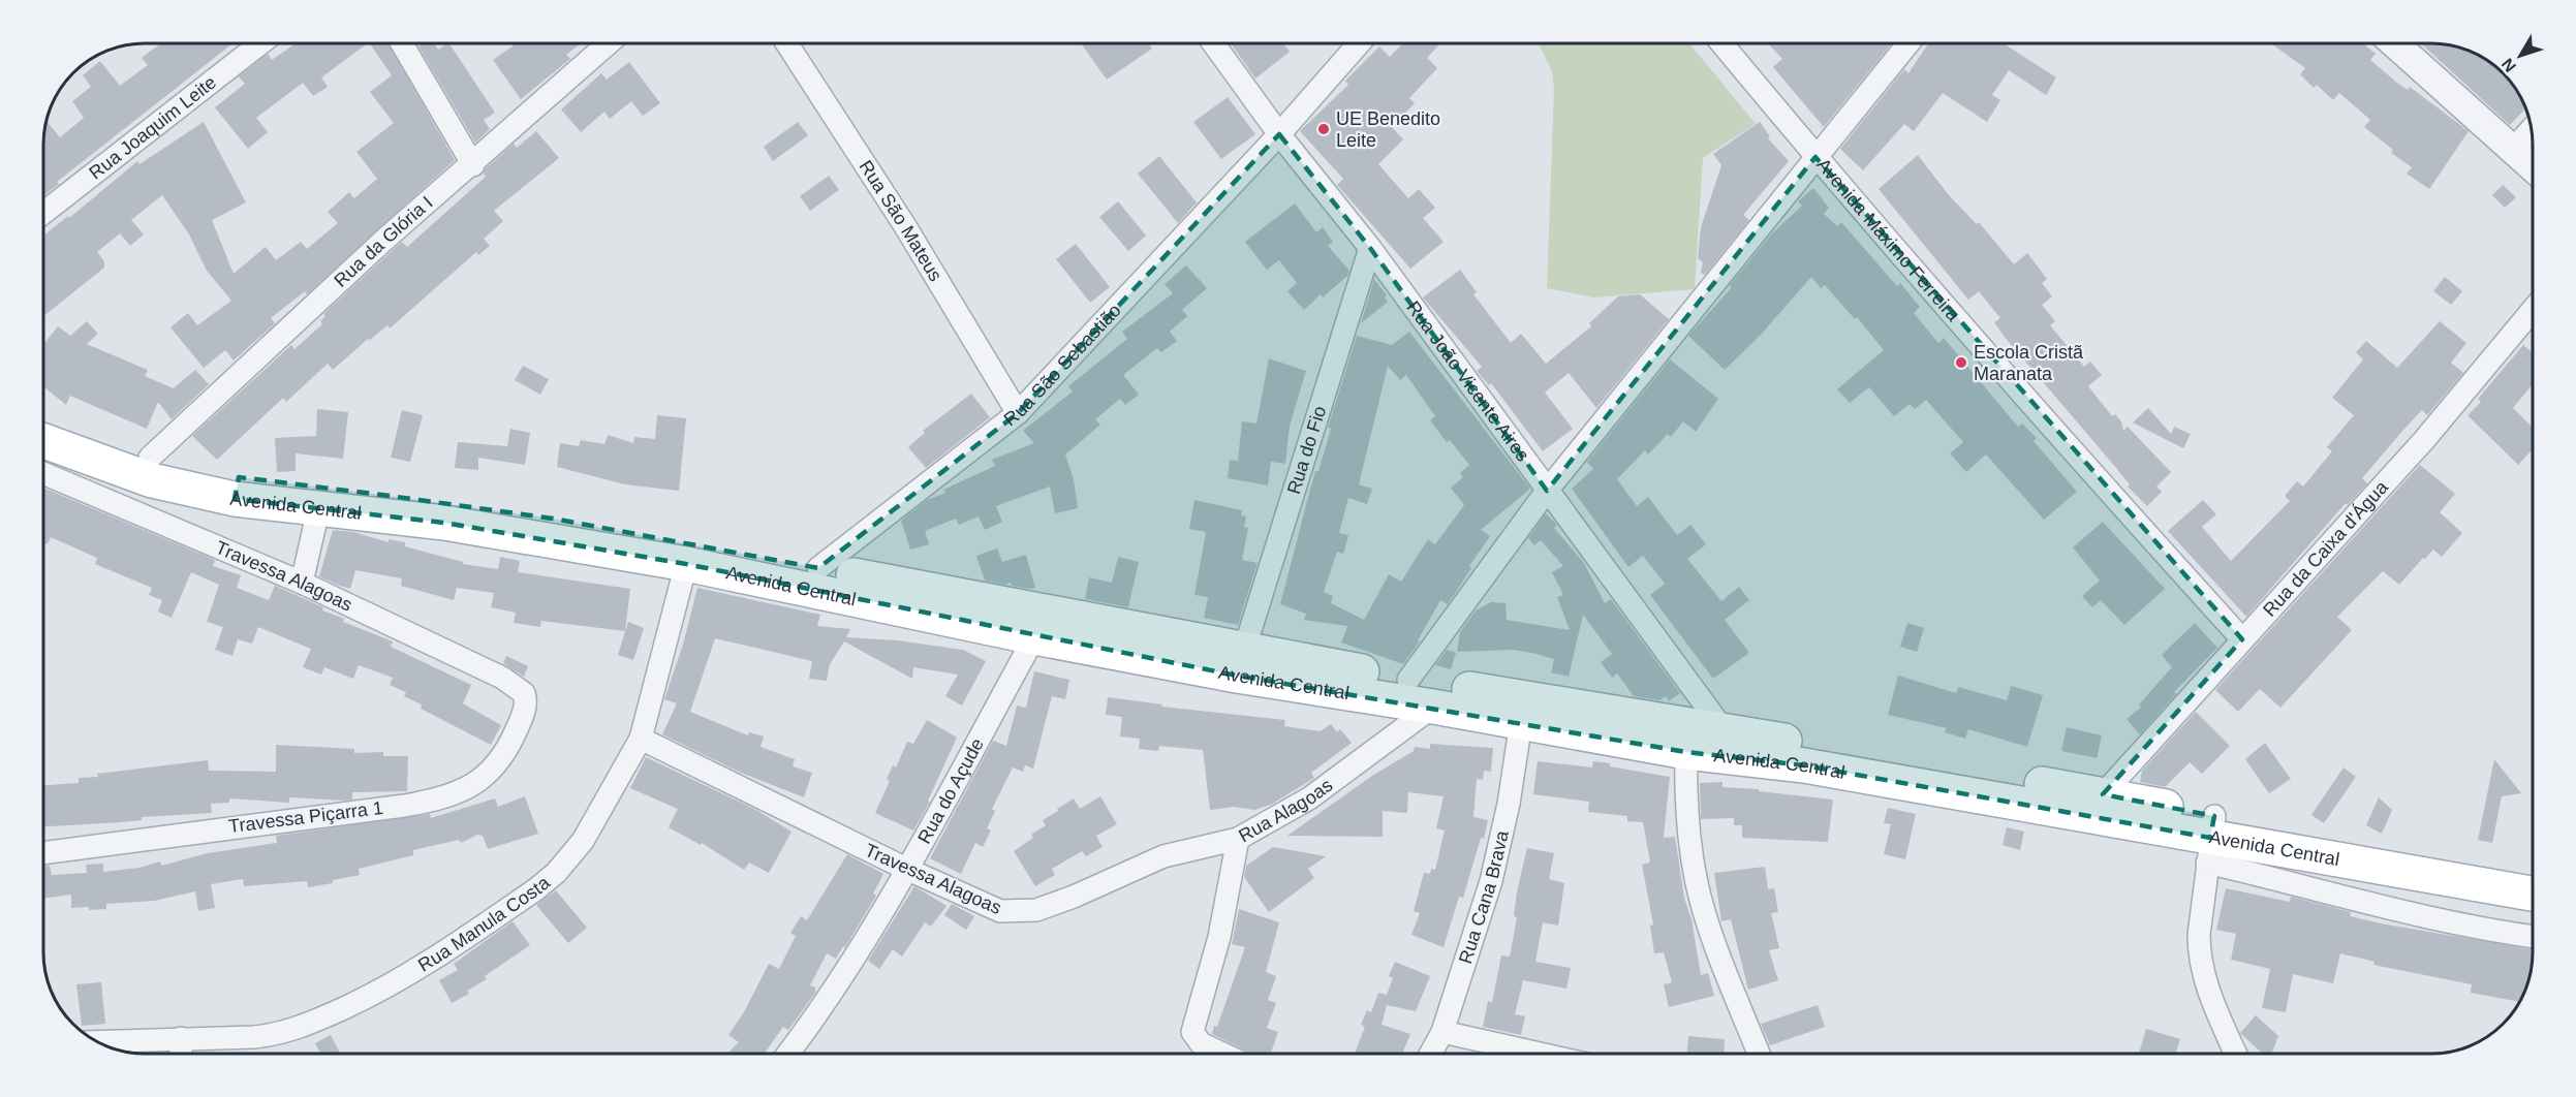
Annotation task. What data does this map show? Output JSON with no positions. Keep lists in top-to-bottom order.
{
  "streets": {
    "main road": ["Avenida Central"],
    "street": [
      "Rua Joaquim Leite",
      "Rua São Mateus",
      "Avenida Máximo Ferreira",
      "Rua da Glória I",
      "Rua São Sebastião",
      "Rua João Vicente Aires",
      "Rua do Fio",
      "Rua da Caixa d'Água",
      "Travessa Alagoas",
      "Rua do Açude",
      "Rua Alagoas",
      "Travessa Piçarra 1",
      "Rua Cana Brava",
      "Rua Manula Costa"
    ]
  },
  "crossings": [
    ["Rua São Mateus", "Rua São Sebastião"],
    ["Avenida Máximo Ferreira", "Rua da Caixa d'Água"],
    ["Rua São Sebastião", "Rua João Vicente Aires"],
    ["Rua João Vicente Aires", "Rua do Fio"],
    ["Rua do Fio", "Avenida Central"],
    ["Avenida Central", "Rua do Açude"],
    ["Avenida Central", "Rua Alagoas"],
    ["Avenida Central", "Rua Cana Brava"],
    ["Avenida Central", "Rua Manula Costa"],
    ["Travessa Alagoas", "Rua do Açude"],
    ["Travessa Alagoas", "Rua Alagoas"],
    ["Travessa Alagoas", "Travessa Piçarra 1"],
    ["Travessa Alagoas", "Rua Manula Costa"]
  ],
  "places": ["UE Benedito Leite", "Escola Cristã Maranata"],
  "north": "bottom left"
}
